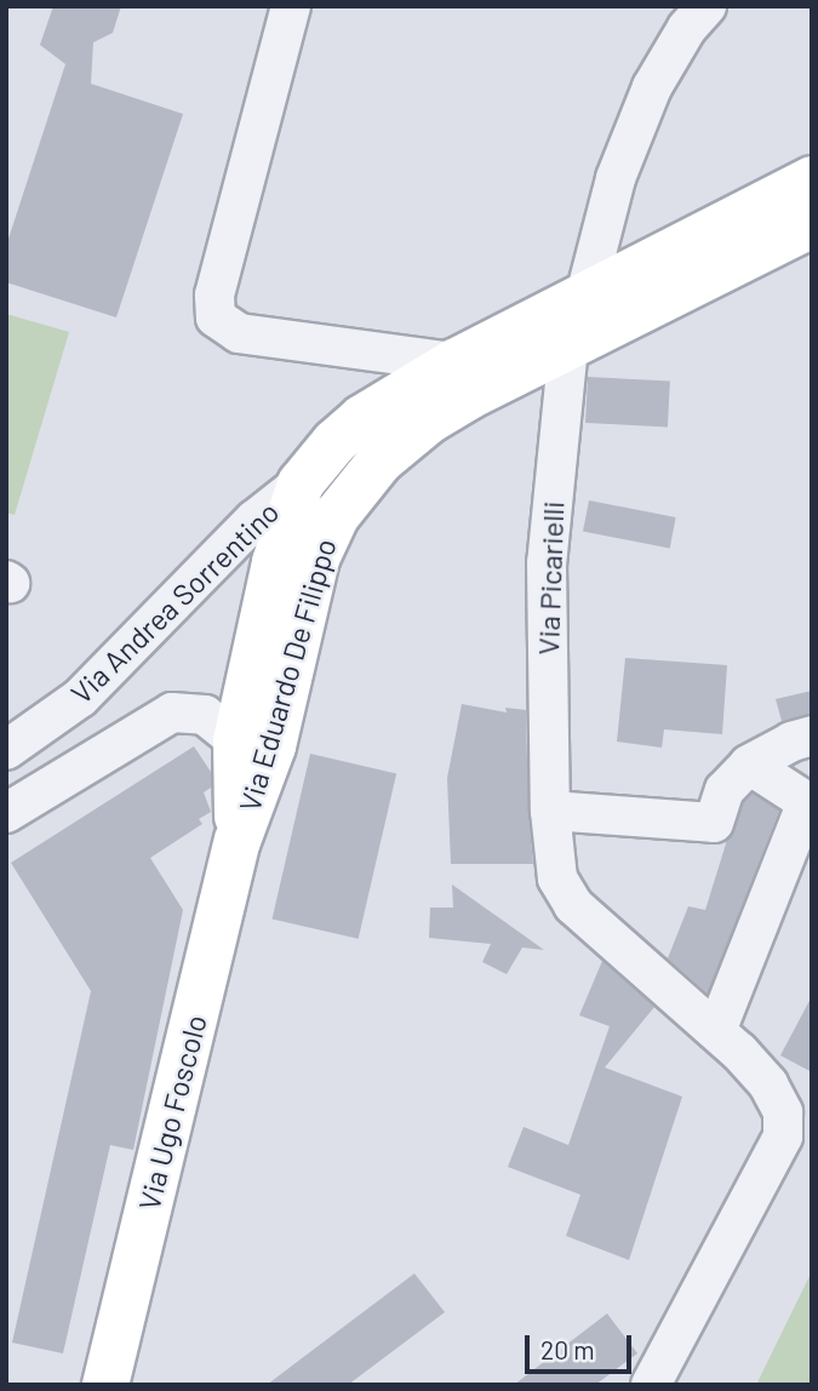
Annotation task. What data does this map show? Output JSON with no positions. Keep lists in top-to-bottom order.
{
  "streets": {
    "street": [
      "Via Picarielli",
      "Via Andrea Sorrentino",
      "Via Eduardo De Filippo",
      "Via Ugo Foscolo"
    ]
  },
  "crossings": [
    ["Via Picarielli", "Via Eduardo De Filippo"],
    ["Via Andrea Sorrentino", "Via Eduardo De Filippo"],
    ["Via Eduardo De Filippo", "Via Ugo Foscolo"]
  ],
  "scale_bar": "20 m"
}
